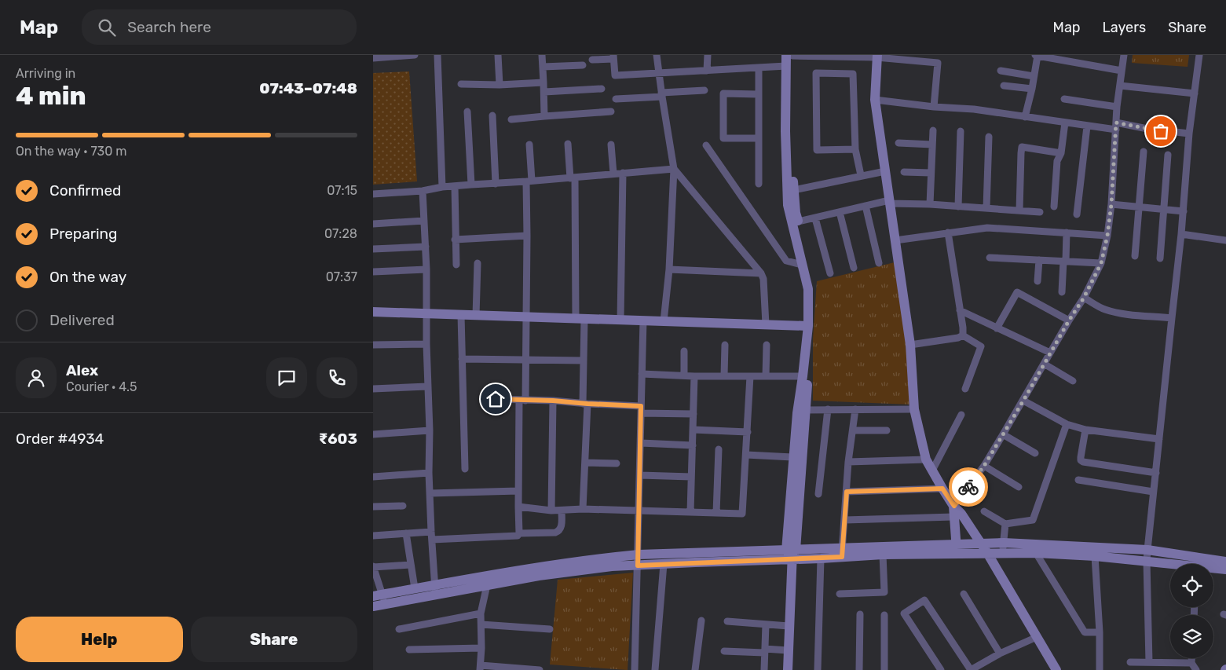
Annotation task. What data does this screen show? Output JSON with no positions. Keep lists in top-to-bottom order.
{
  "page": {
    "header": "Map",
    "search": "Search here",
    "nav": ["Map", "Layers", "Share"],
    "heading": ["4 min", "Arriving in", "07:43–07:48"],
    "panel": [
      "Alex",
      "Courier · 4.5",
      "Order #4934",
      "₹603"
    ],
    "bar": "On the way · 730 m",
    "list": [
      ["Confirmed", "07:15"],
      ["Preparing", "07:28"],
      ["On the way", "07:37"],
      "Delivered"
    ],
    "buttons": ["Help", "Share"]
  }
}
